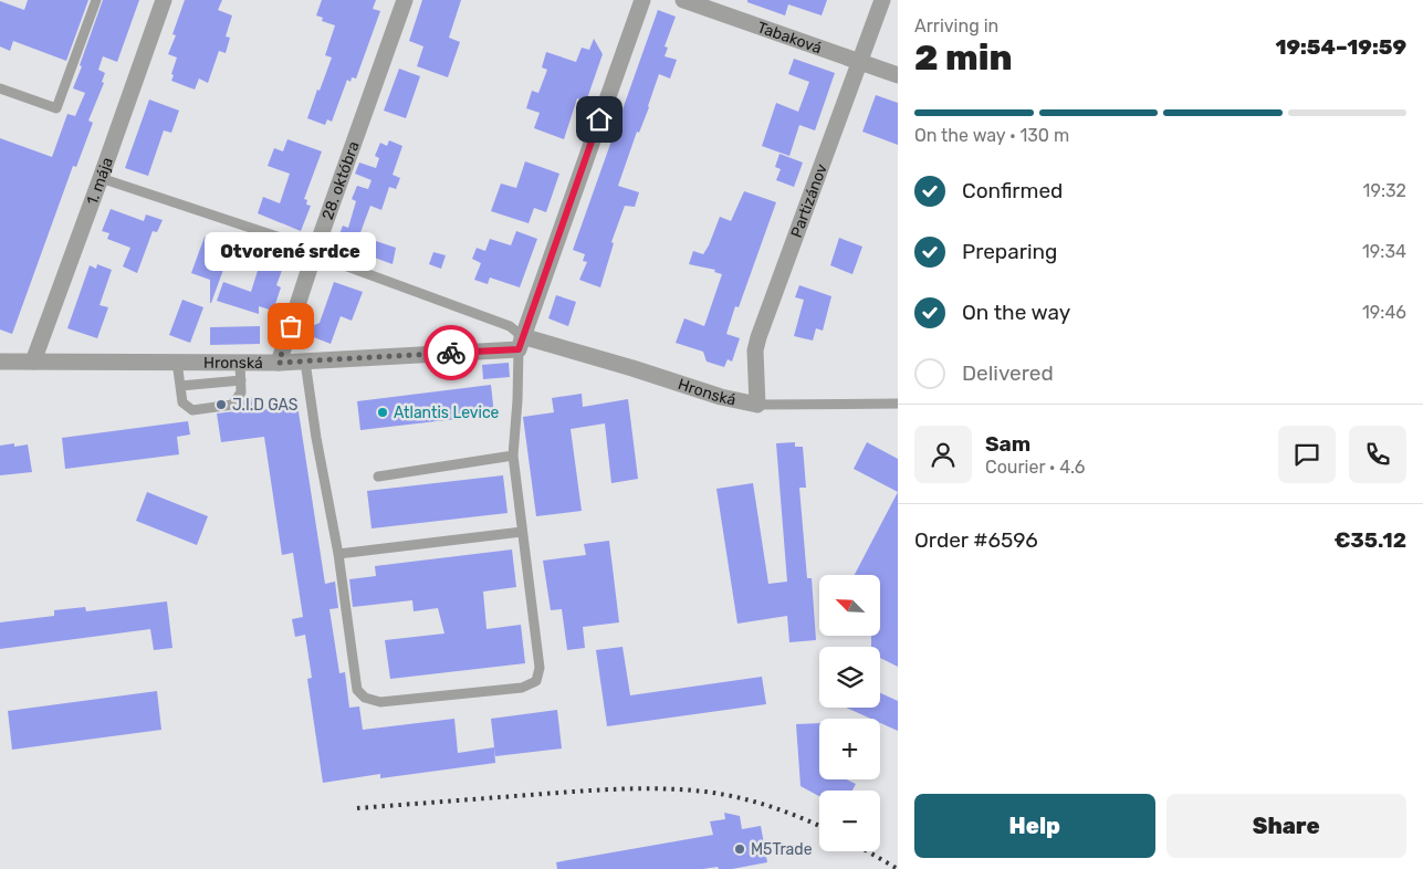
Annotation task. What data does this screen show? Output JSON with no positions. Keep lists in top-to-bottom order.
{
  "streets": {
    "street": [
      "Tabaková",
      "1. mája",
      "28. októbra",
      "Partizánov",
      "Hronská"
    ]
  },
  "crossings": [
    ["Tabaková", "Partizánov"],
    ["1. mája", "Hronská"],
    ["28. októbra", "Hronská"],
    ["Partizánov", "Hronská"]
  ],
  "places": [
    "Otvorené srdce",
    "J.I.D GAS",
    "Atlantis Levice",
    "M5Trade"
  ],
  "north": "top left",
  "page": {
    "heading": ["2 min", "Arriving in", "19:54–19:59"],
    "panel": [
      "Sam",
      "Courier · 4.6",
      "Order #6596",
      "€35.12"
    ],
    "bar": "On the way · 130 m",
    "list": [
      ["Confirmed", "19:32"],
      ["Preparing", "19:34"],
      ["On the way", "19:46"],
      "Delivered"
    ],
    "bubble": "Otvorené srdce",
    "map_buttons": ["+", "−"],
    "buttons": ["Help", "Share"]
  }
}
